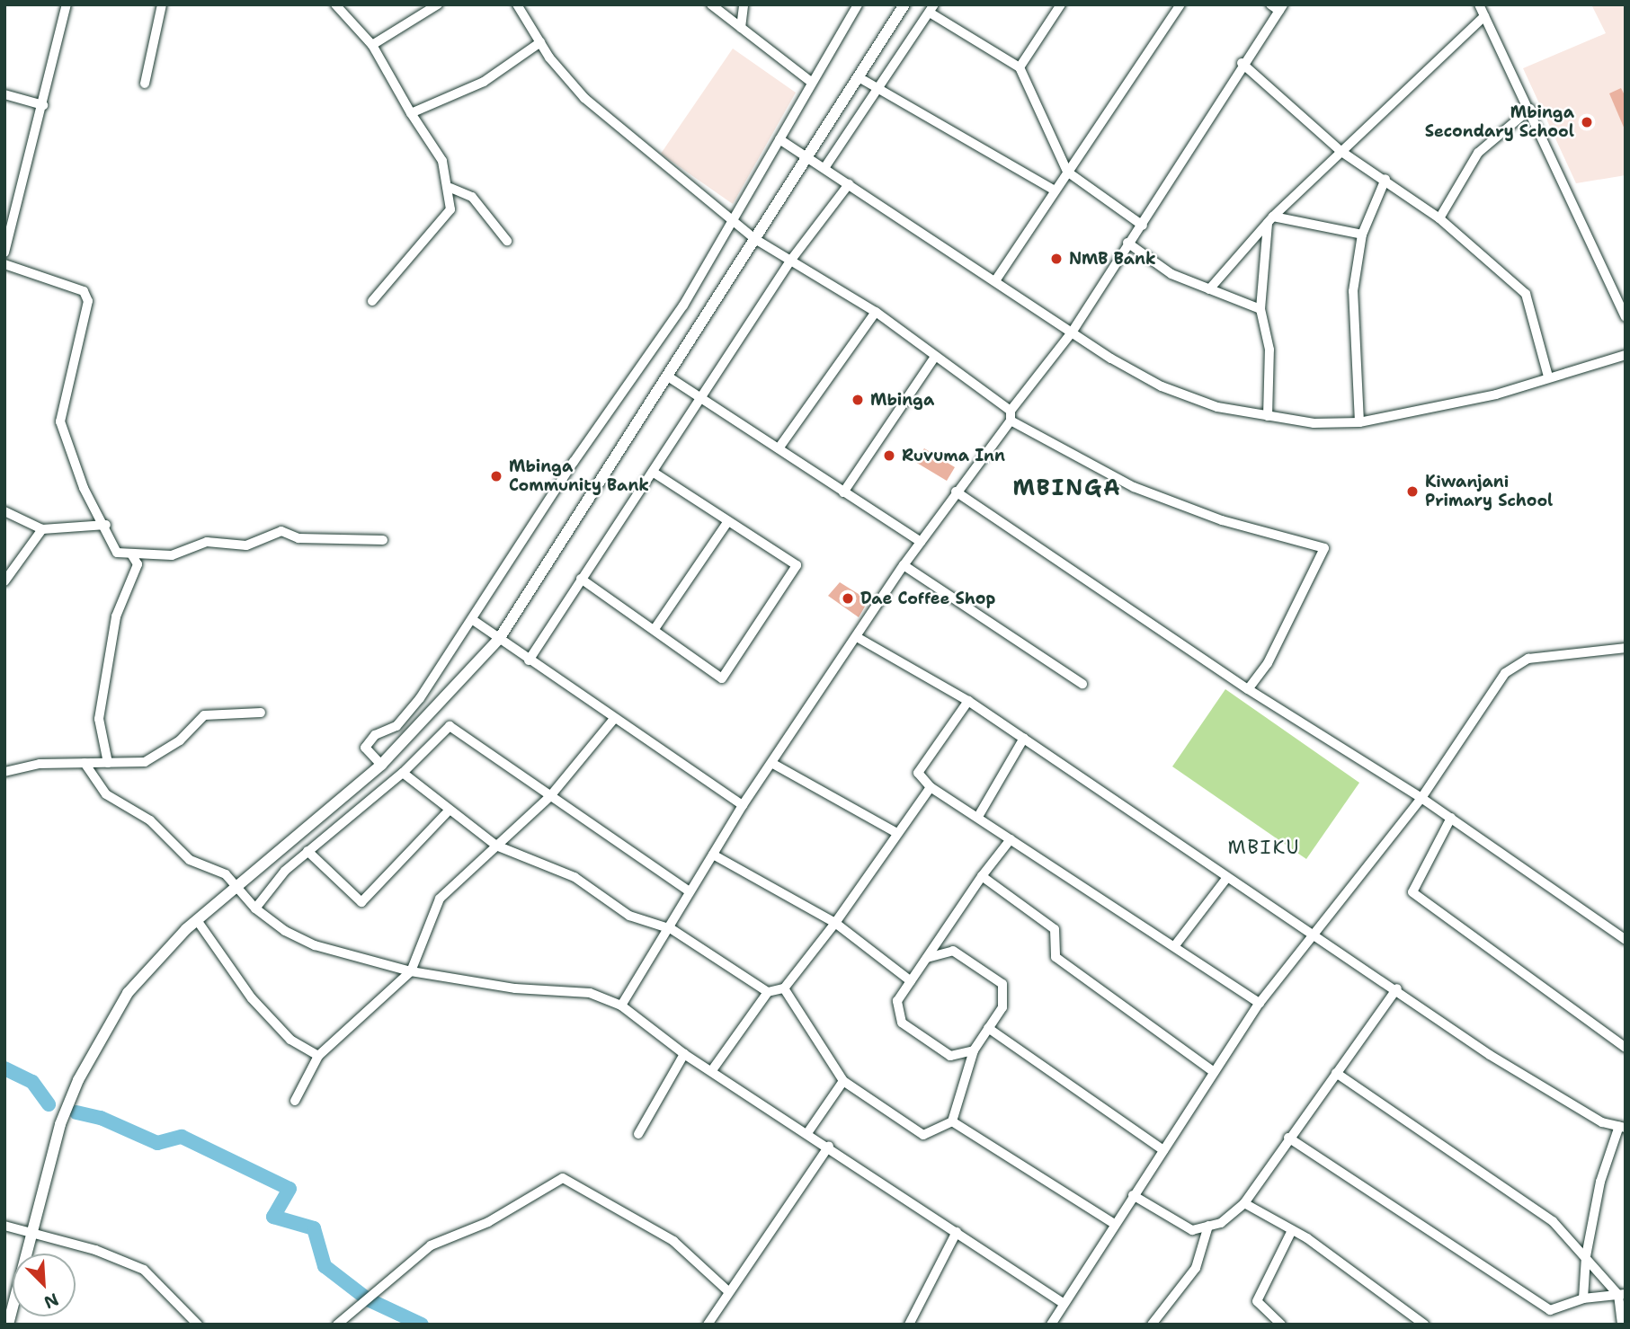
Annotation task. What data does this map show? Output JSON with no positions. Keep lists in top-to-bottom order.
{
  "districts": ["MBINGA", "MBIKU"],
  "places": [
    "Mbinga Secondary School",
    "NMB Bank",
    "Mbinga",
    "Ruvuma Inn",
    "Mbinga Community Bank",
    "Kiwanjani Primary School",
    "Dae Coffee Shop"
  ],
  "north": "bottom right"
}
